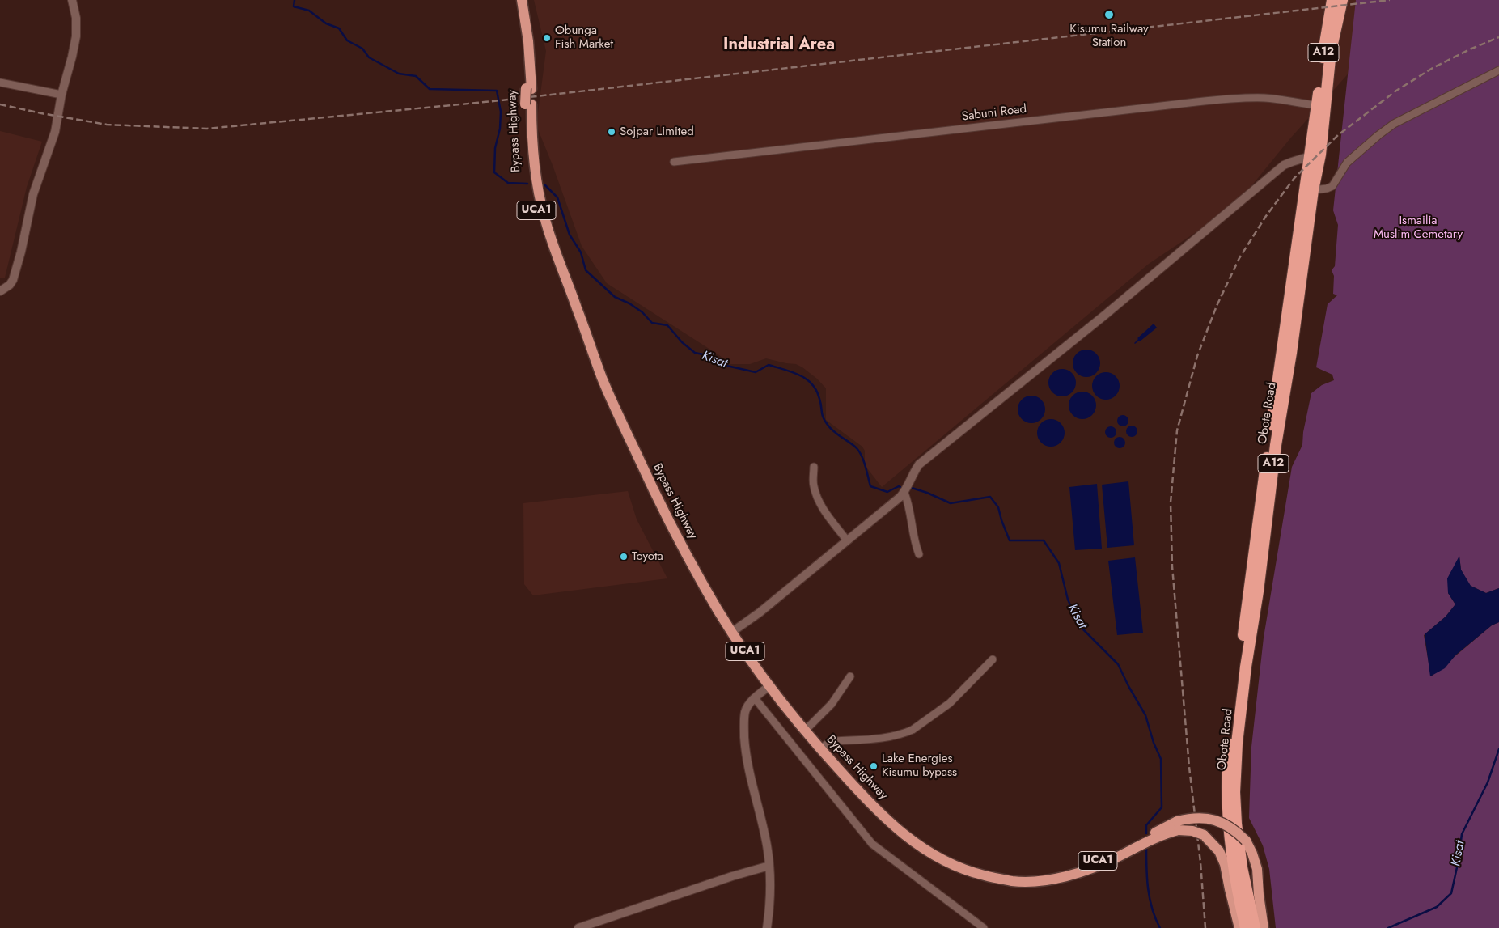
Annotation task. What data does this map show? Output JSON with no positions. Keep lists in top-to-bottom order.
{
  "streets": {
    "highway": ["A12", "Obote Road"],
    "main road": ["Bypass Highway", "UCA1"],
    "street": ["Sabuni Road"]
  },
  "crossings": [
    ["A12", "Sabuni Road"],
    ["A12", "Obote Road"],
    ["Sabuni Road", "Obote Road"],
    ["Bypass Highway", "UCA1"]
  ],
  "districts": ["Industrial Area"],
  "water": ["Kisat"],
  "parks": ["Ismailia Muslim Cemetary"],
  "places": [
    "Kisumu Railway Station",
    "Obunga Fish Market",
    "Sojpar Limited",
    "Toyota",
    "Lake Energies Kisumu bypass"
  ]
}
